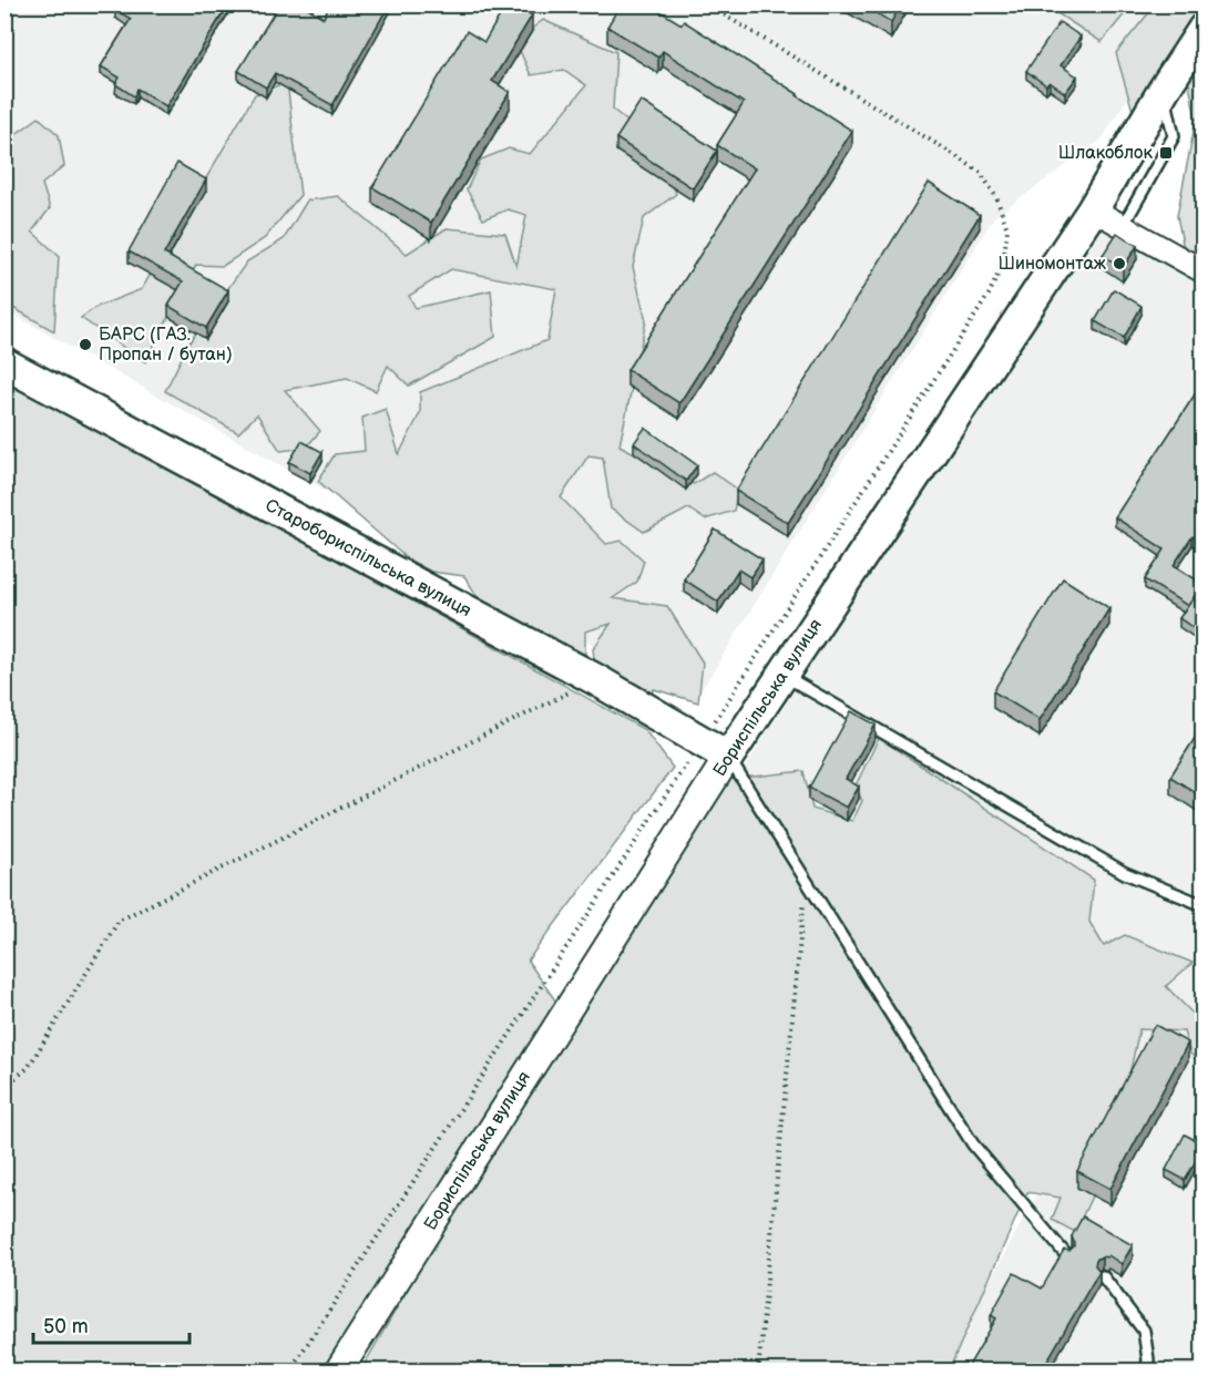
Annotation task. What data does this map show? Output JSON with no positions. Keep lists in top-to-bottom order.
{
  "streets": {
    "main road": ["Старобориспільська вулиця", "Бориспільська вулиця"]
  },
  "crossings": [
    ["Старобориспільська вулиця", "Бориспільська вулиця"]
  ],
  "places": {
    "transit": ["Шлакоблок"],
    "other": ["Шиномонтаж", "БАРС (ГАЗ. Пропан / бутан)"]
  },
  "scale_bar": "50 m"
}
